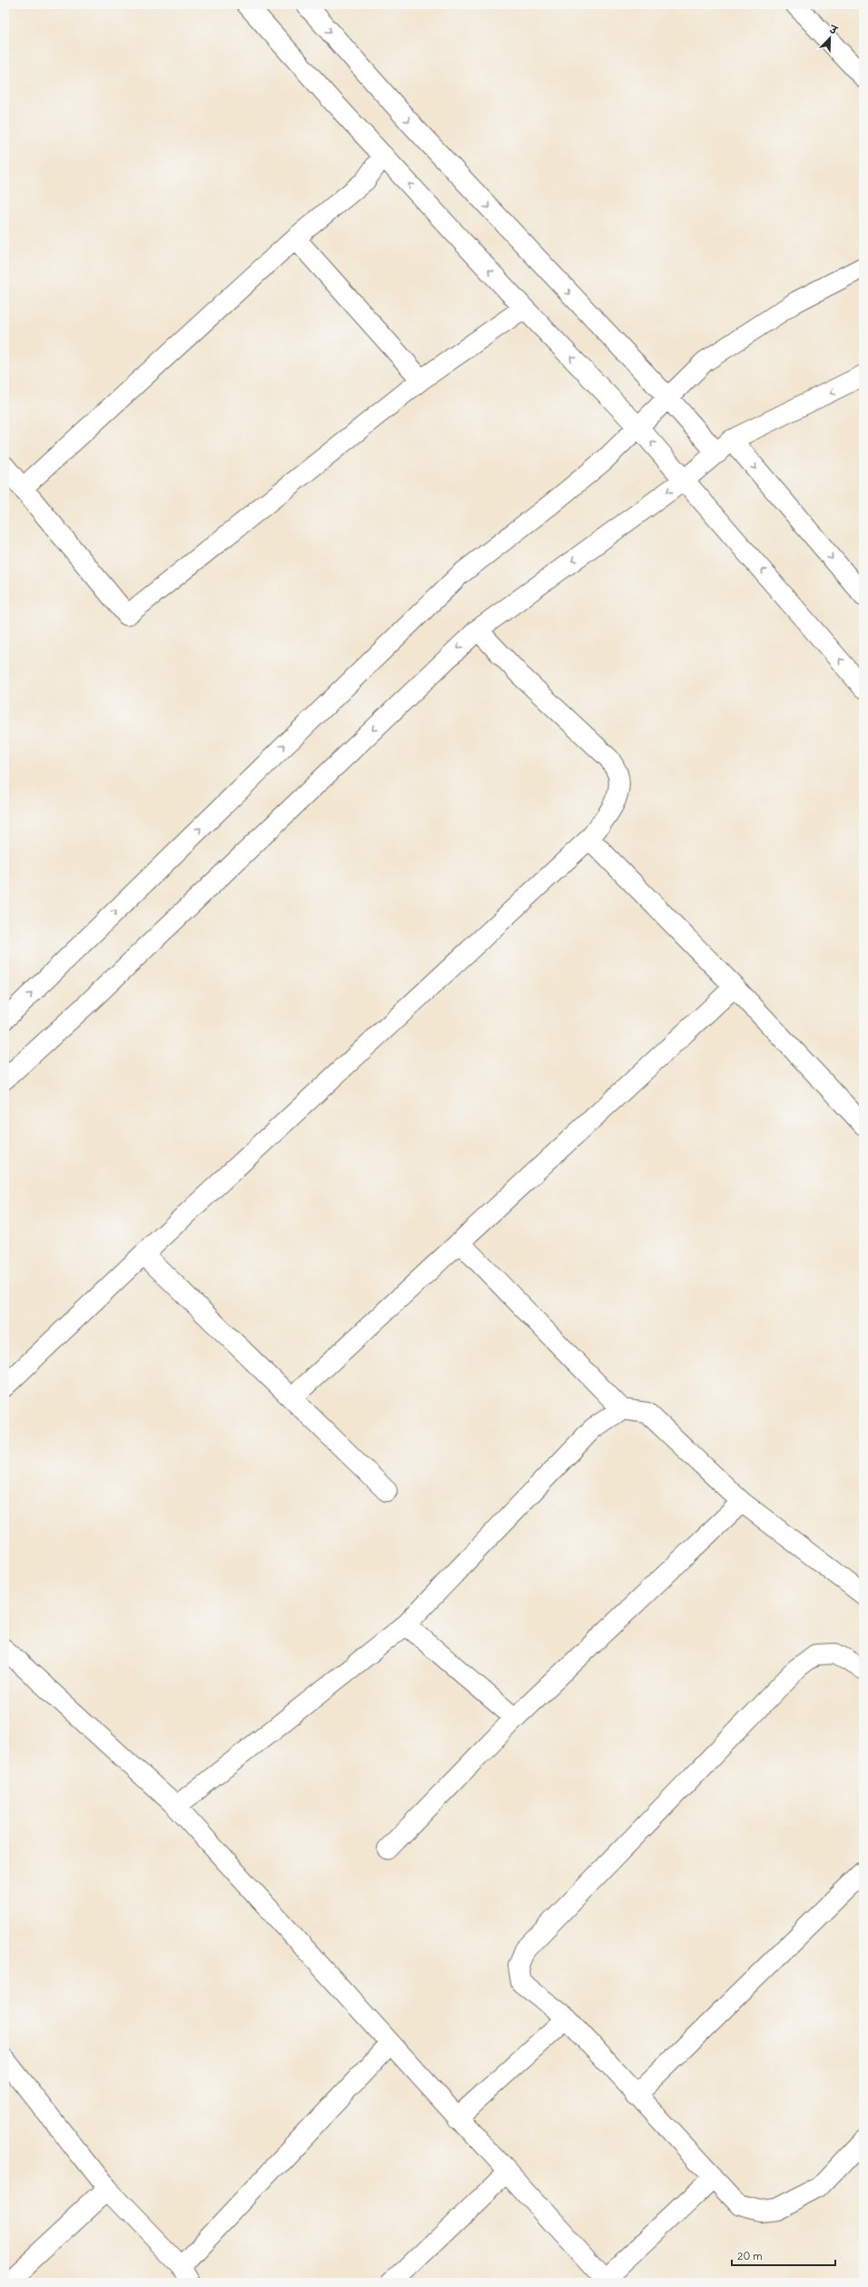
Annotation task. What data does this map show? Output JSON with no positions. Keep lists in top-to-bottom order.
{
  "scale_bar": "20 m",
  "north": "top right"
}
